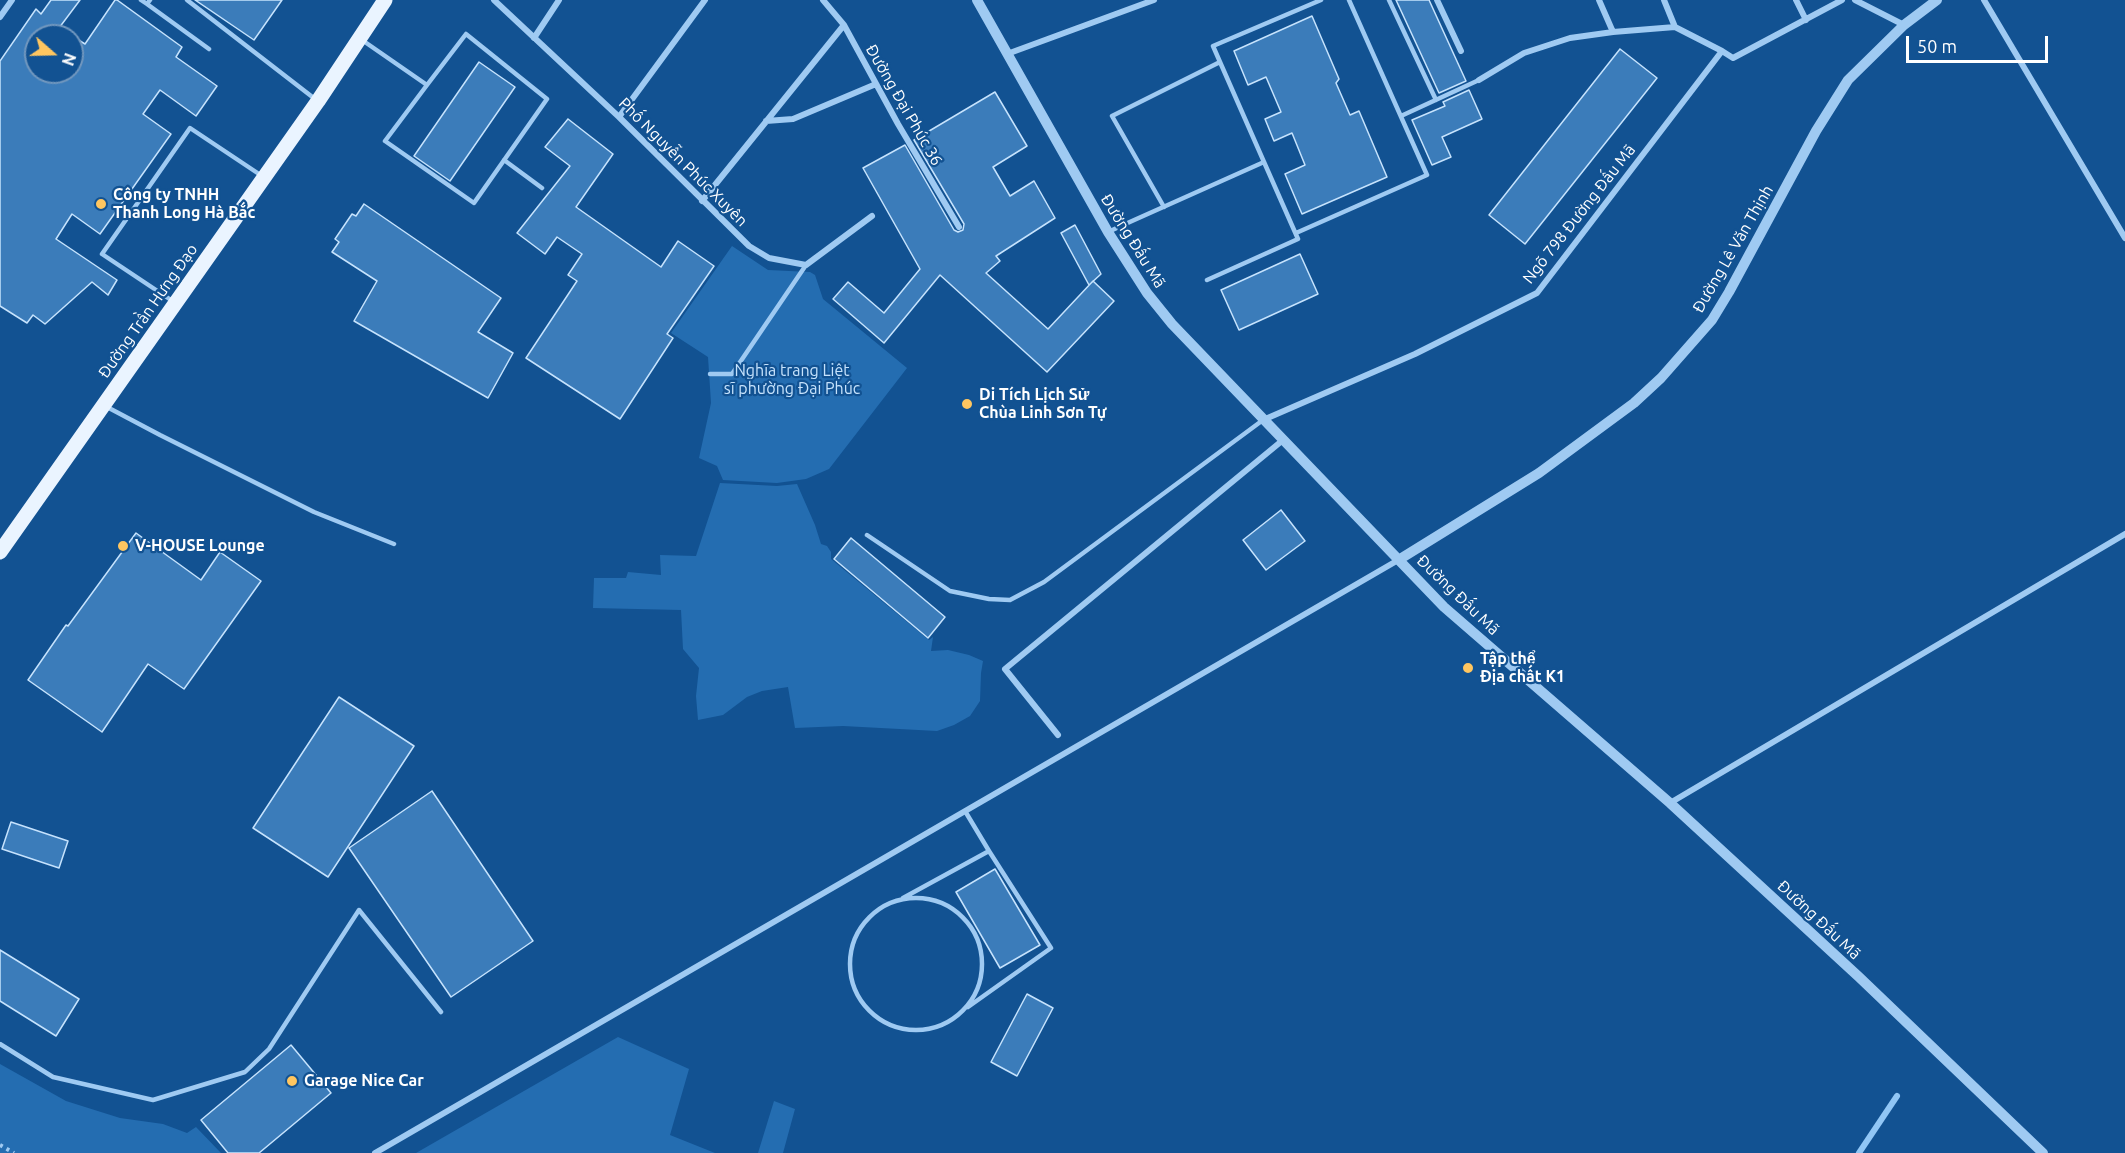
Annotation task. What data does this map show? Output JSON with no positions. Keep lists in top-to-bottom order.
{
  "streets": {
    "main road": ["Đường Trần Hưng Đạo"],
    "street": [
      "Đường Đại Phúc 36",
      "Phố Nguyễn Phúc Xuyên",
      "Ngõ 798 Đường Đấu Mã",
      "Đường Đấu Mã",
      "Đường Lê Văn Thịnh"
    ]
  },
  "crossings": [
    ["Ngõ 798 Đường Đấu Mã", "Đường Đấu Mã"],
    ["Đường Đấu Mã", "Đường Lê Văn Thịnh"]
  ],
  "parks": ["Nghĩa trang Liệt sĩ phường Đại Phúc"],
  "places": [
    "Công ty TNHH Thanh Long Hà Bắc",
    "Di Tích Lịch Sử Chùa Linh Sơn Tự",
    "V-HOUSE Lounge",
    "Tập thể Địa chất K1",
    "Garage Nice Car"
  ],
  "scale_bar": "50 m",
  "north": "right"
}
